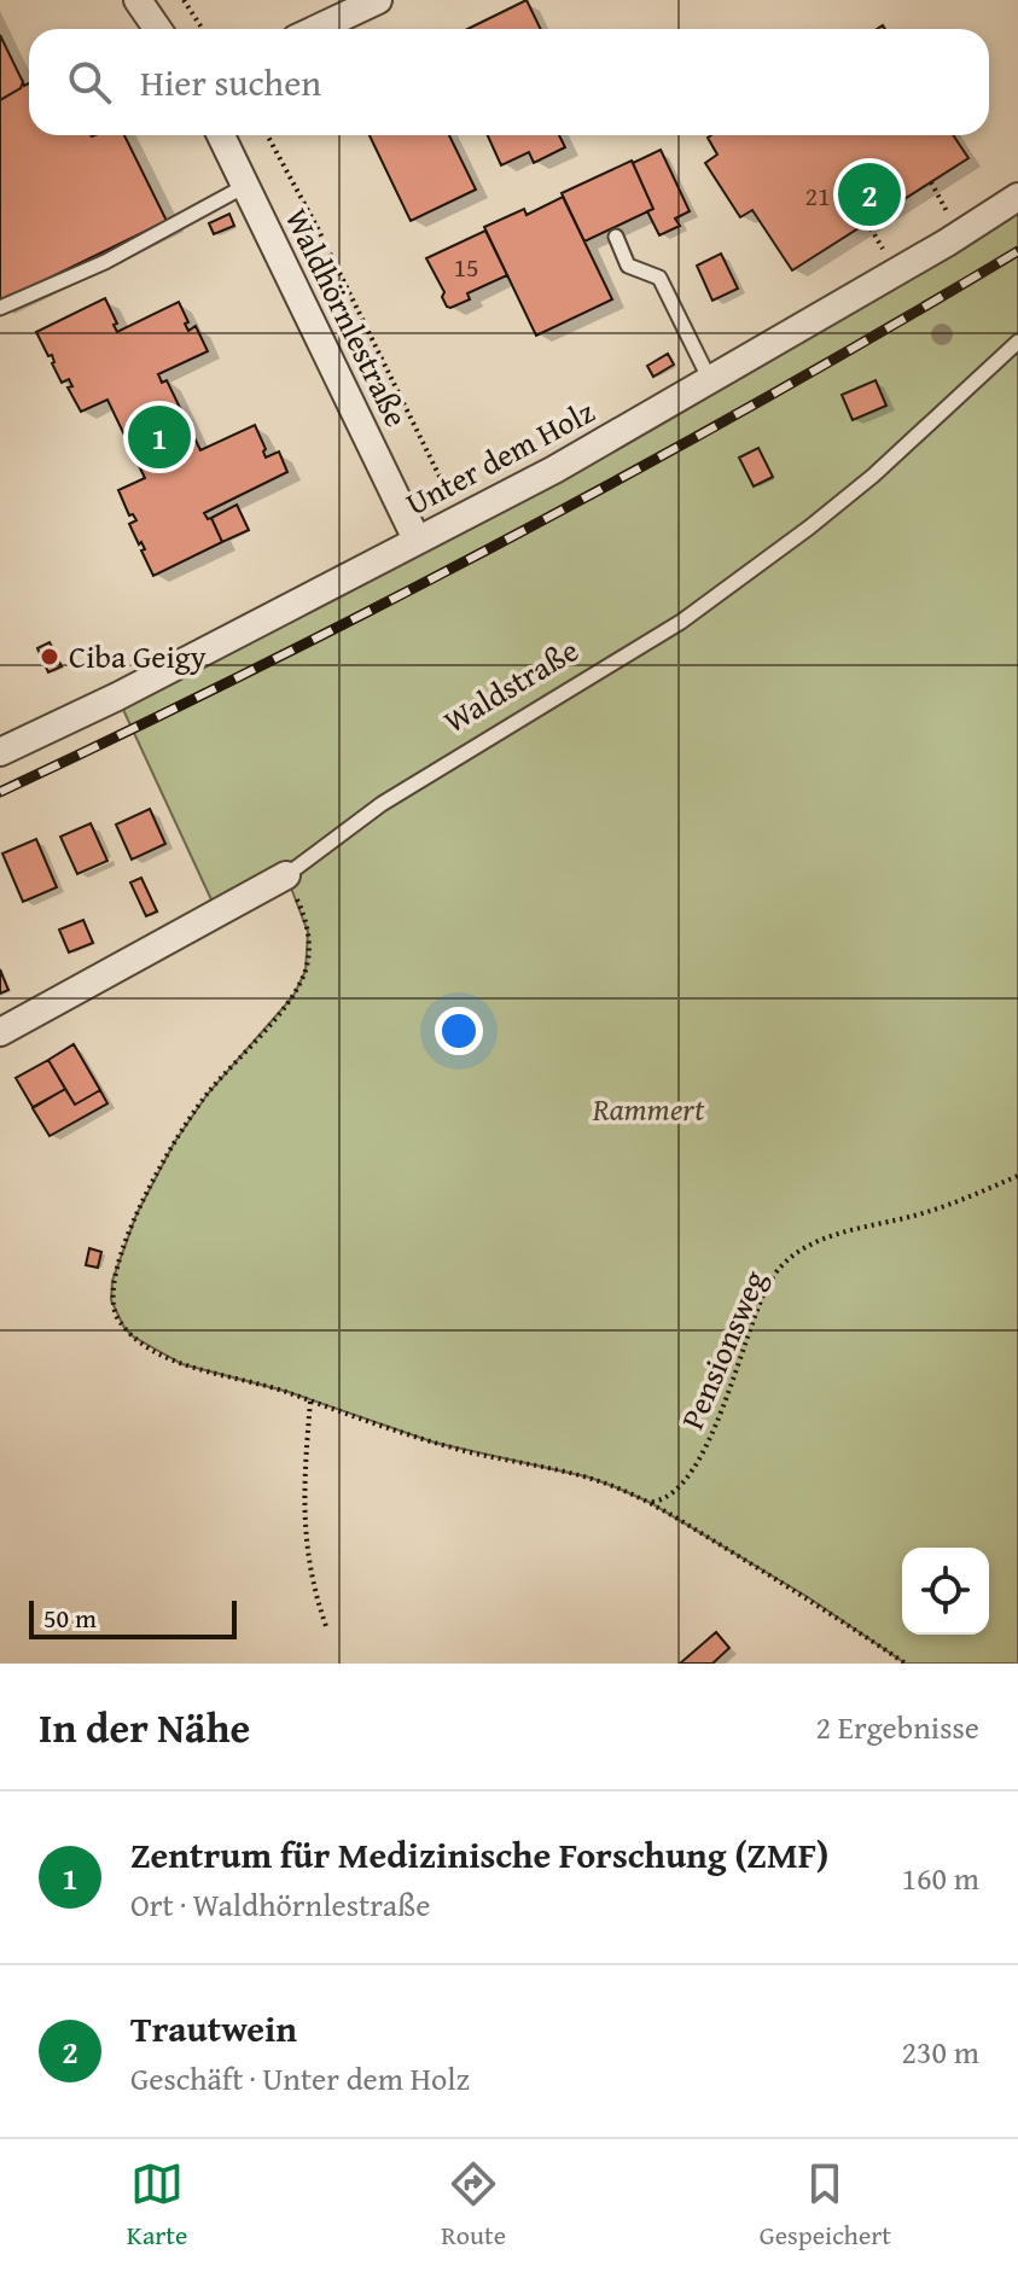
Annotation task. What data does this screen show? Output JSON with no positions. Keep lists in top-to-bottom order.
{
  "streets": {
    "street": ["Waldhörnlestraße", "Unter dem Holz", "Waldstraße"],
    "path": ["Pensionsweg"]
  },
  "crossings": [
    ["Waldhörnlestraße", "Unter dem Holz"]
  ],
  "parks": ["Rammert"],
  "places": ["Ciba Geigy"],
  "house_numbers": ["21", "15"],
  "scale_bar": "50 m",
  "page": {
    "search": "Hier suchen",
    "pins": ["2", "1"],
    "scale": "50 m",
    "heading": ["In der Nähe", "2 Ergebnisse"],
    "list": [
      {
        "mark": "1",
        "name": "Zentrum für Medizinische Forschung (ZMF)",
        "note": "Ort · Waldhörnlestraße",
        "value": "160 m"
      },
      {
        "mark": "2",
        "name": "Trautwein",
        "note": "Geschäft · Unter dem Holz",
        "value": "230 m"
      }
    ],
    "nav": ["Karte", "Route", "Gespeichert"]
  }
}
